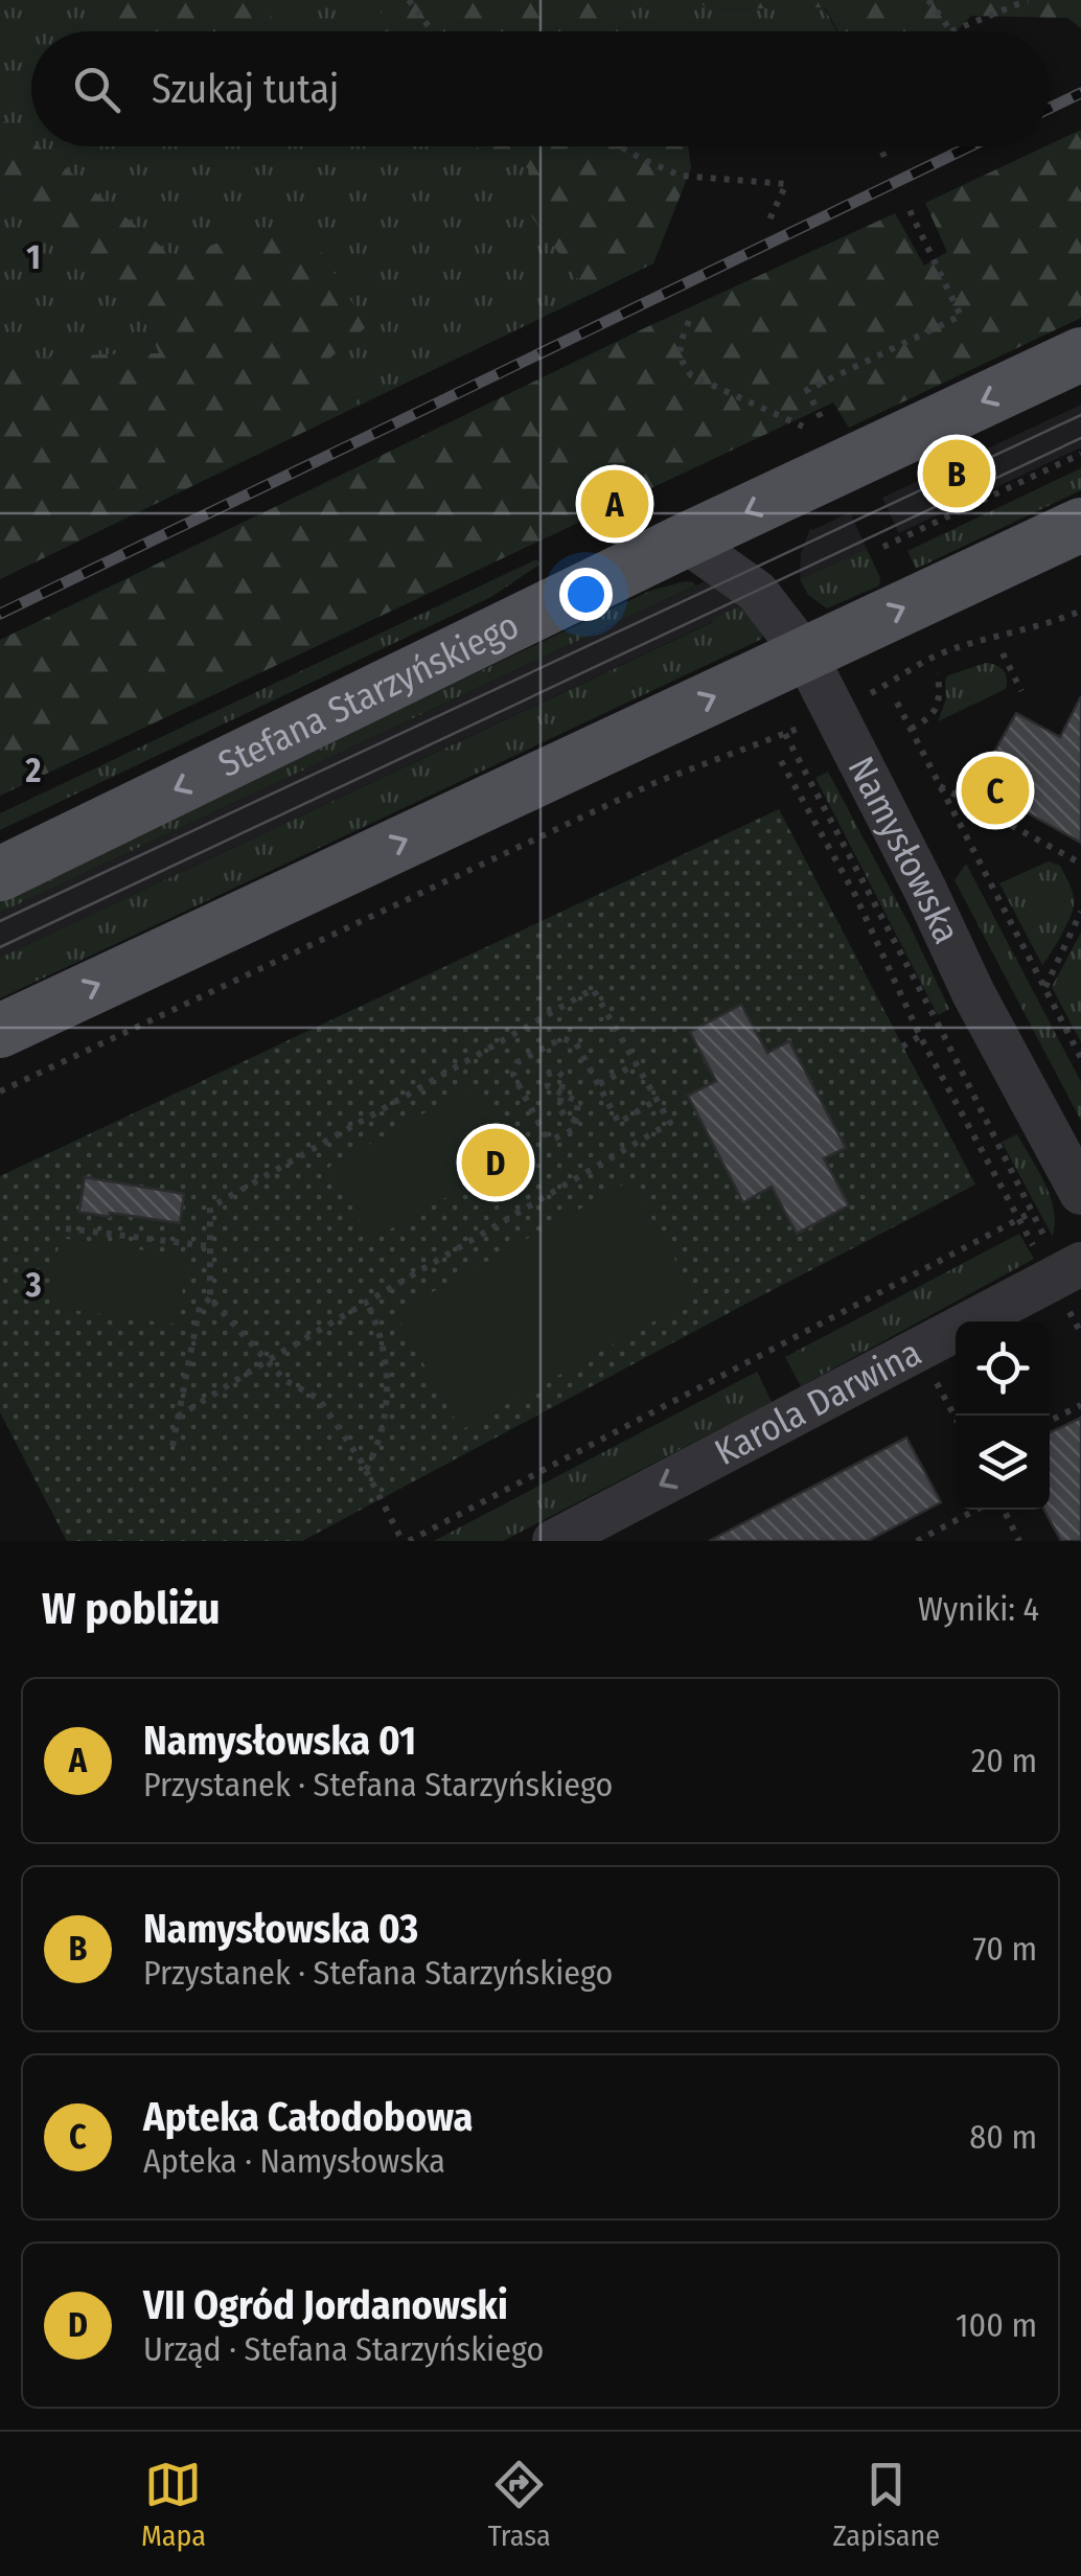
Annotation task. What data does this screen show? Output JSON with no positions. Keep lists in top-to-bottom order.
{
  "streets": {
    "main road": ["Stefana Starzyńskiego"],
    "street": ["Namysłowska", "Karola Darwina"]
  },
  "crossings": [
    ["Stefana Starzyńskiego", "Namysłowska"]
  ],
  "one_way": ["Karola Darwina"],
  "page": {
    "search": "Szukaj tutaj",
    "pins": [
      "B",
      "A",
      "C",
      "D"
    ],
    "heading": ["W pobliżu", "Wyniki: 4"],
    "list": [
      {
        "mark": "A",
        "name": "Namysłowska 01",
        "note": "Przystanek · Stefana Starzyńskiego",
        "value": "20 m"
      },
      {
        "mark": "B",
        "name": "Namysłowska 03",
        "note": "Przystanek · Stefana Starzyńskiego",
        "value": "70 m"
      },
      {
        "mark": "C",
        "name": "Apteka Całodobowa",
        "note": "Apteka · Namysłowska",
        "value": "80 m"
      },
      {
        "mark": "D",
        "name": "VII Ogród Jordanowski",
        "note": "Urząd · Stefana Starzyńskiego",
        "value": "100 m"
      }
    ],
    "nav": ["Mapa", "Trasa", "Zapisane"]
  },
  "grid": {
    "rows": ["1", "2", "3"]
  }
}
